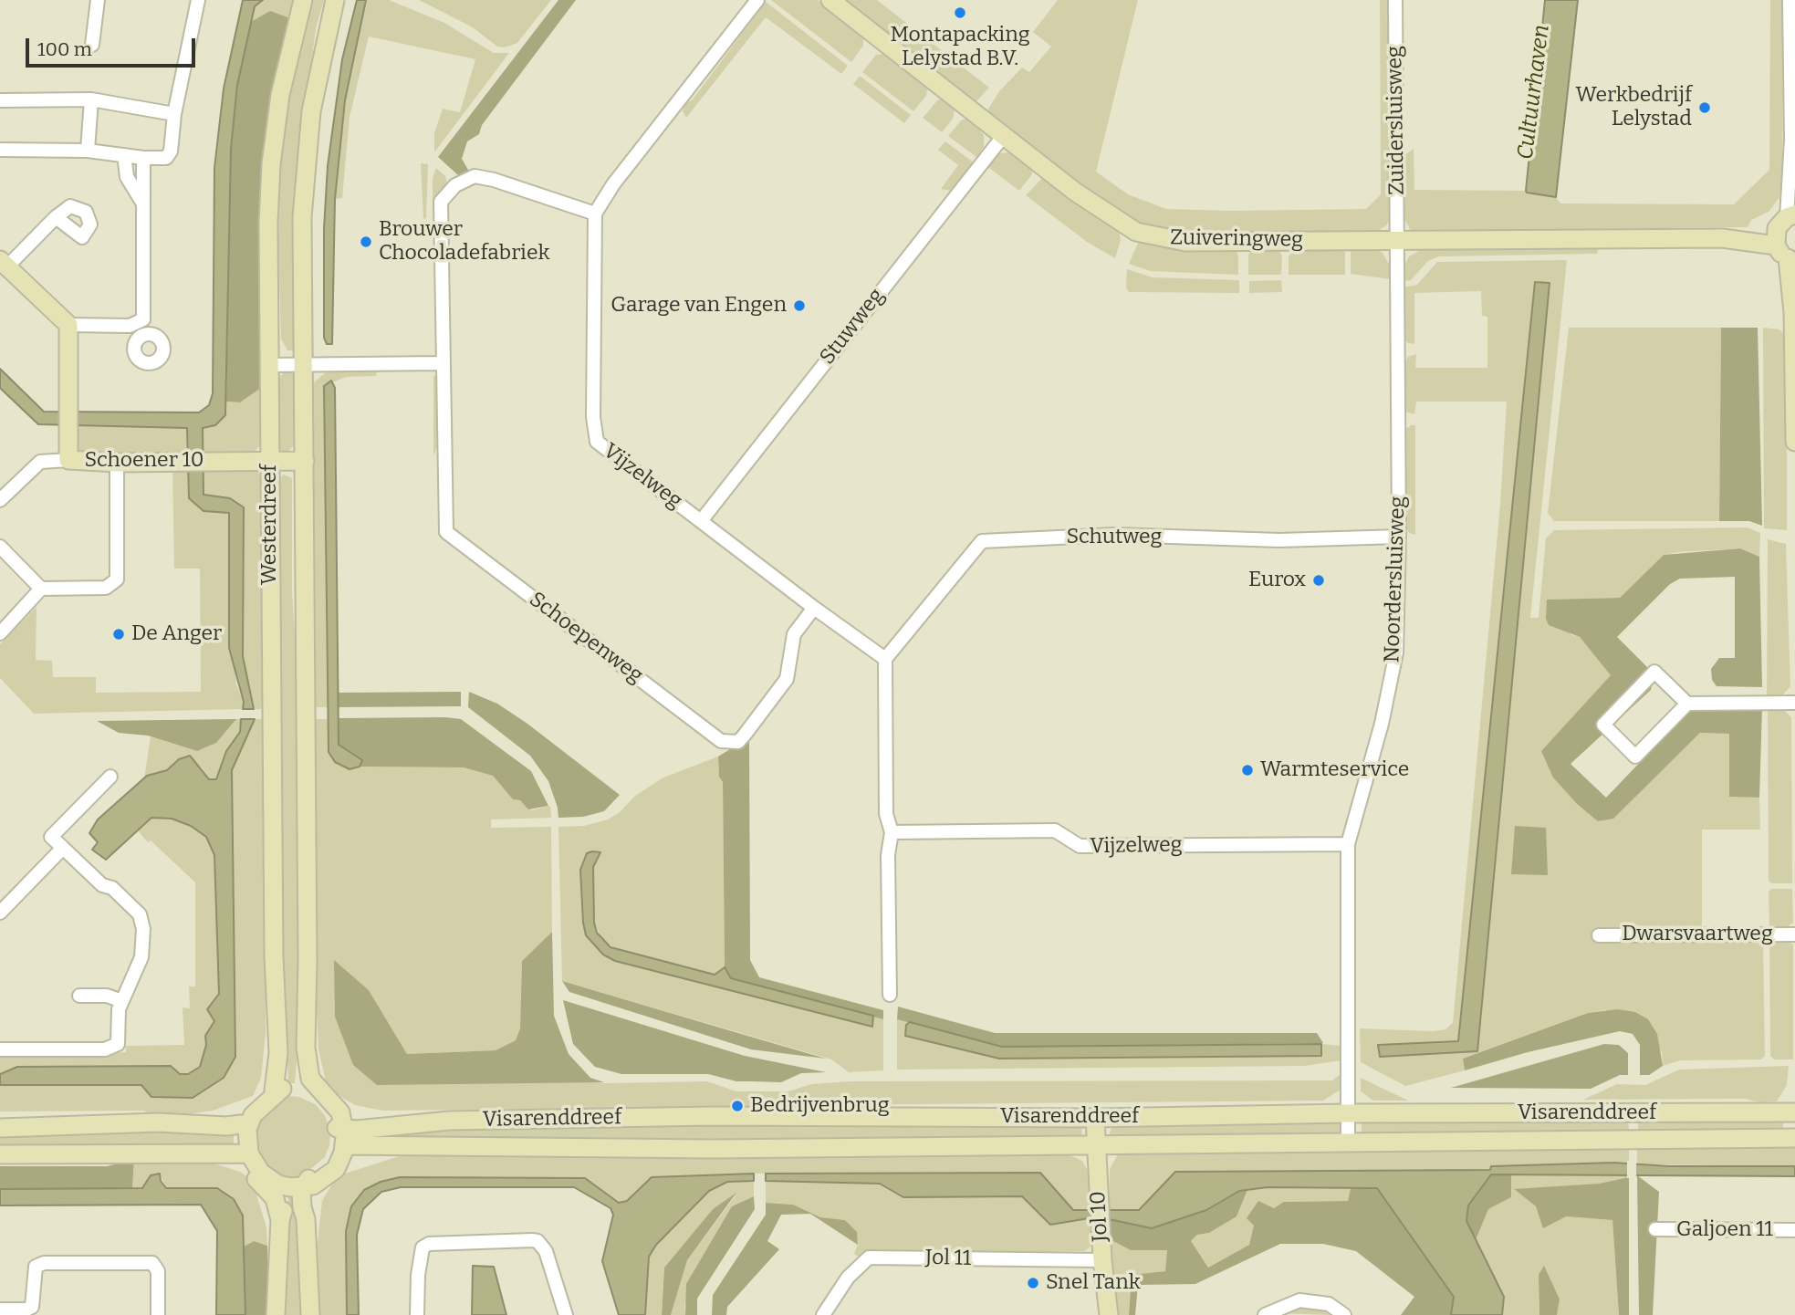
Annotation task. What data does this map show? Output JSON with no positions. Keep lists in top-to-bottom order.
{
  "streets": {
    "main road": [
      "Zuiveringweg",
      "Schoener 10",
      "Westerdreef",
      "Visarenddreef",
      "Jol 10"
    ],
    "street": [
      "Zuidersluisweg",
      "Stuwweg",
      "Vijzelweg",
      "Schutweg",
      "Noordersluisweg",
      "Schoepenweg",
      "Dwarsvaartweg",
      "Galjoen 11",
      "Jol 11"
    ]
  },
  "crossings": [
    ["Zuidersluisweg", "Zuiveringweg"],
    ["Zuidersluisweg", "Noordersluisweg"],
    ["Zuiveringweg", "Stuwweg"],
    ["Zuiveringweg", "Noordersluisweg"],
    ["Stuwweg", "Vijzelweg"],
    ["Schoener 10", "Westerdreef"],
    ["Vijzelweg", "Schutweg"],
    ["Vijzelweg", "Noordersluisweg"],
    ["Vijzelweg", "Schoepenweg"],
    ["Westerdreef", "Visarenddreef"],
    ["Schutweg", "Noordersluisweg"],
    ["Noordersluisweg", "Visarenddreef"],
    ["Visarenddreef", "Jol 10"],
    ["Jol 10", "Jol 11"]
  ],
  "water": ["Cultuurhaven"],
  "places": [
    "Montapacking Lelystad B.V.",
    "Werkbedrijf Lelystad",
    "Brouwer Chocoladefabriek",
    "Garage van Engen",
    "Eurox",
    "De Anger",
    "Warmteservice",
    "Bedrijvenbrug",
    "Snel Tank"
  ],
  "scale_bar": "100 m"
}
